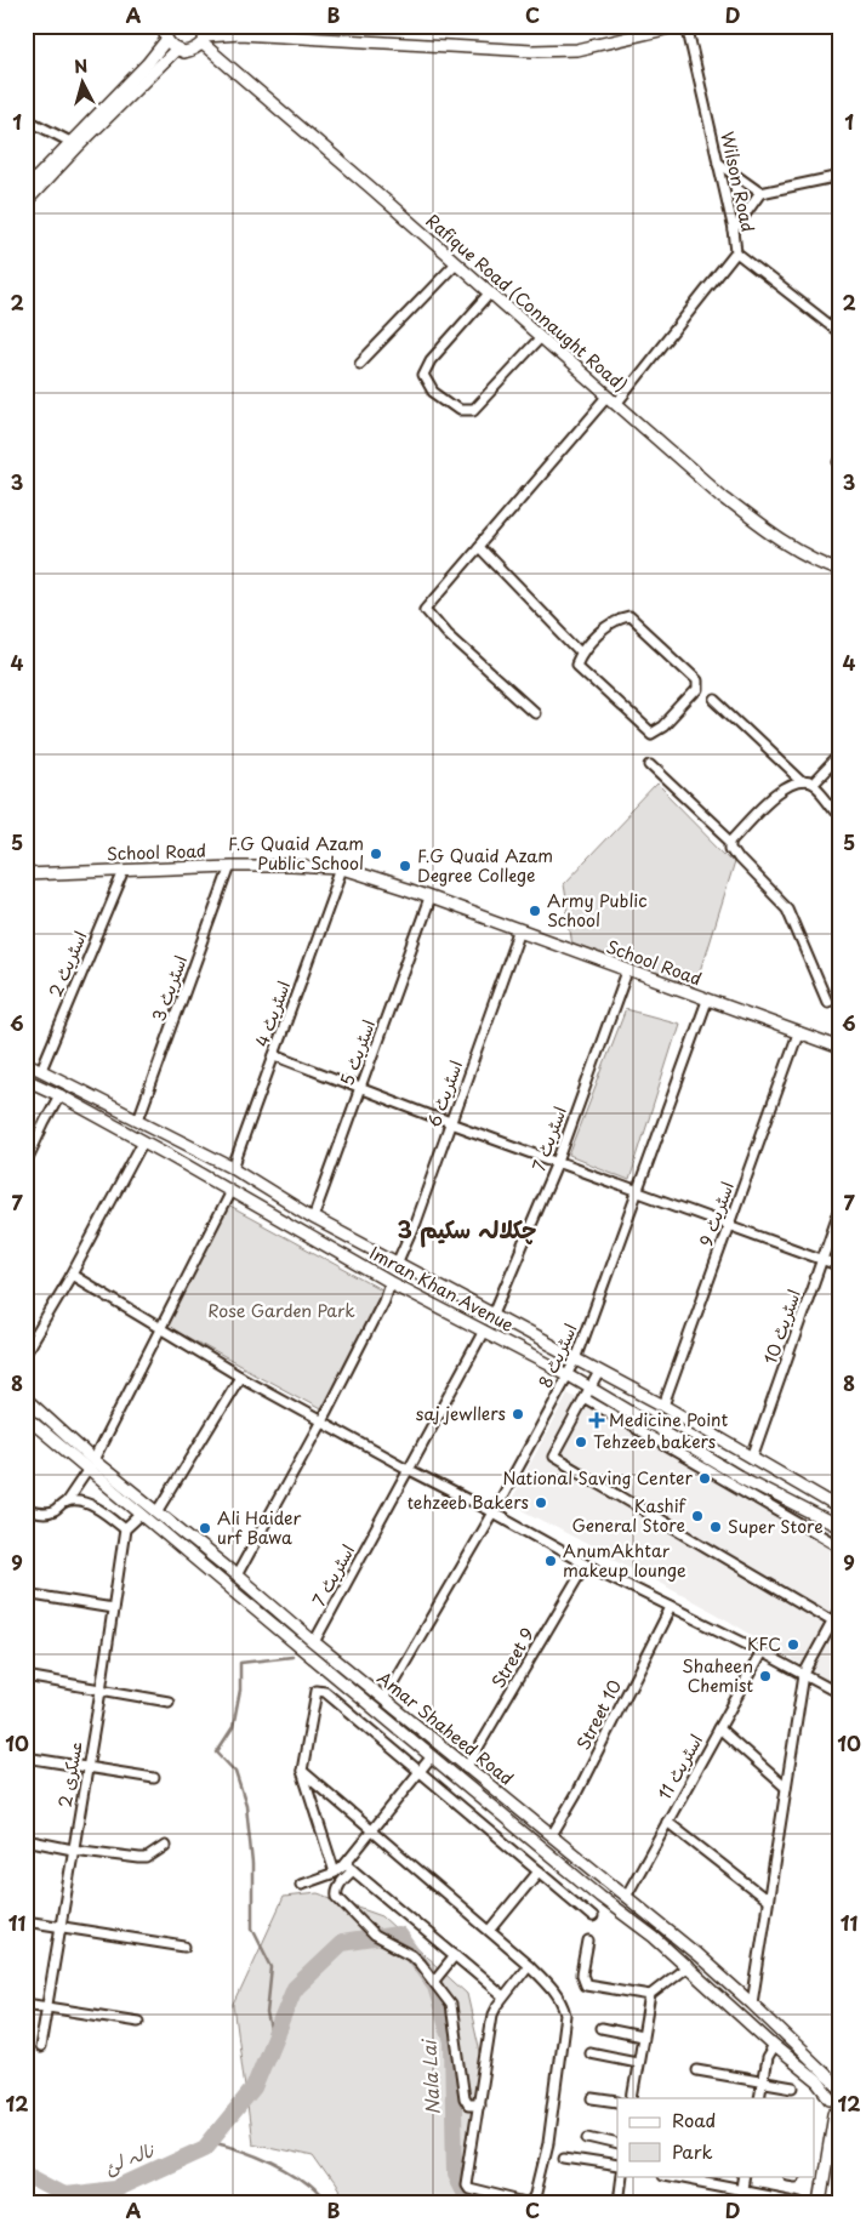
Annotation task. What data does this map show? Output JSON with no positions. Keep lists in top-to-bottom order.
{
  "streets": {
    "main road": [
      "Rafique Road (Connaught Road)",
      "School Road",
      "Imran Khan Avenue",
      "Amar Shaheed Road"
    ],
    "street": [
      "Wilson Road",
      "اسٹریٹ 2",
      "اسٹریٹ 3",
      "اسٹریٹ 4",
      "اسٹریٹ 5",
      "اسٹریٹ 6",
      "اسٹریٹ 7",
      "اسٹریٹ 9",
      "اسٹریٹ 10",
      "اسٹریٹ 8",
      "Street 9",
      "Street 10",
      "اسٹریٹ 11",
      "عسکری 2"
    ]
  },
  "crossings": [
    ["School Road", "اسٹریٹ 2"],
    ["School Road", "اسٹریٹ 3"],
    ["School Road", "اسٹریٹ 4"],
    ["School Road", "اسٹریٹ 5"],
    ["School Road", "اسٹریٹ 6"],
    ["School Road", "اسٹریٹ 7"],
    ["School Road", "اسٹریٹ 9"],
    ["School Road", "اسٹریٹ 8"],
    ["اسٹریٹ 2", "Imran Khan Avenue"],
    ["اسٹریٹ 3", "Imran Khan Avenue"],
    ["اسٹریٹ 4", "Imran Khan Avenue"],
    ["اسٹریٹ 5", "Imran Khan Avenue"],
    ["اسٹریٹ 6", "Imran Khan Avenue"],
    ["اسٹریٹ 7", "Imran Khan Avenue"],
    ["اسٹریٹ 7", "Amar Shaheed Road"],
    ["اسٹریٹ 9", "Imran Khan Avenue"],
    ["Imran Khan Avenue", "اسٹریٹ 10"],
    ["Imran Khan Avenue", "اسٹریٹ 8"],
    ["اسٹریٹ 8", "Amar Shaheed Road"],
    ["Street 9", "Amar Shaheed Road"],
    ["Street 10", "Amar Shaheed Road"],
    ["Amar Shaheed Road", "اسٹریٹ 11"]
  ],
  "districts": ["چکلالہ سکیم 3"],
  "water": ["Nala Lai", "نالہ لئ"],
  "parks": ["Rose Garden Park"],
  "places": {
    "other": [
      "F.G Quaid Azam Public School",
      "F.G Quaid Azam Degree College",
      "Army Public School",
      "saj jewllers",
      "Tehzeeb bakers",
      "National Saving Center",
      "tehzeeb Bakers",
      "Kashif General Store",
      "Super Store",
      "Ali Haider urf Bawa",
      "AnumAkhtar makeup lounge",
      "KFC",
      "Shaheen Chemist"
    ],
    "health": ["Medicine Point"]
  },
  "legend": ["Road", "Park"],
  "north": "top",
  "grid": {
    "columns": [
      "A",
      "B",
      "C",
      "D"
    ],
    "rows": [
      "1",
      "2",
      "3",
      "4",
      "5",
      "6",
      "7",
      "8",
      "9",
      "10",
      "11",
      "12"
    ]
  }
}
